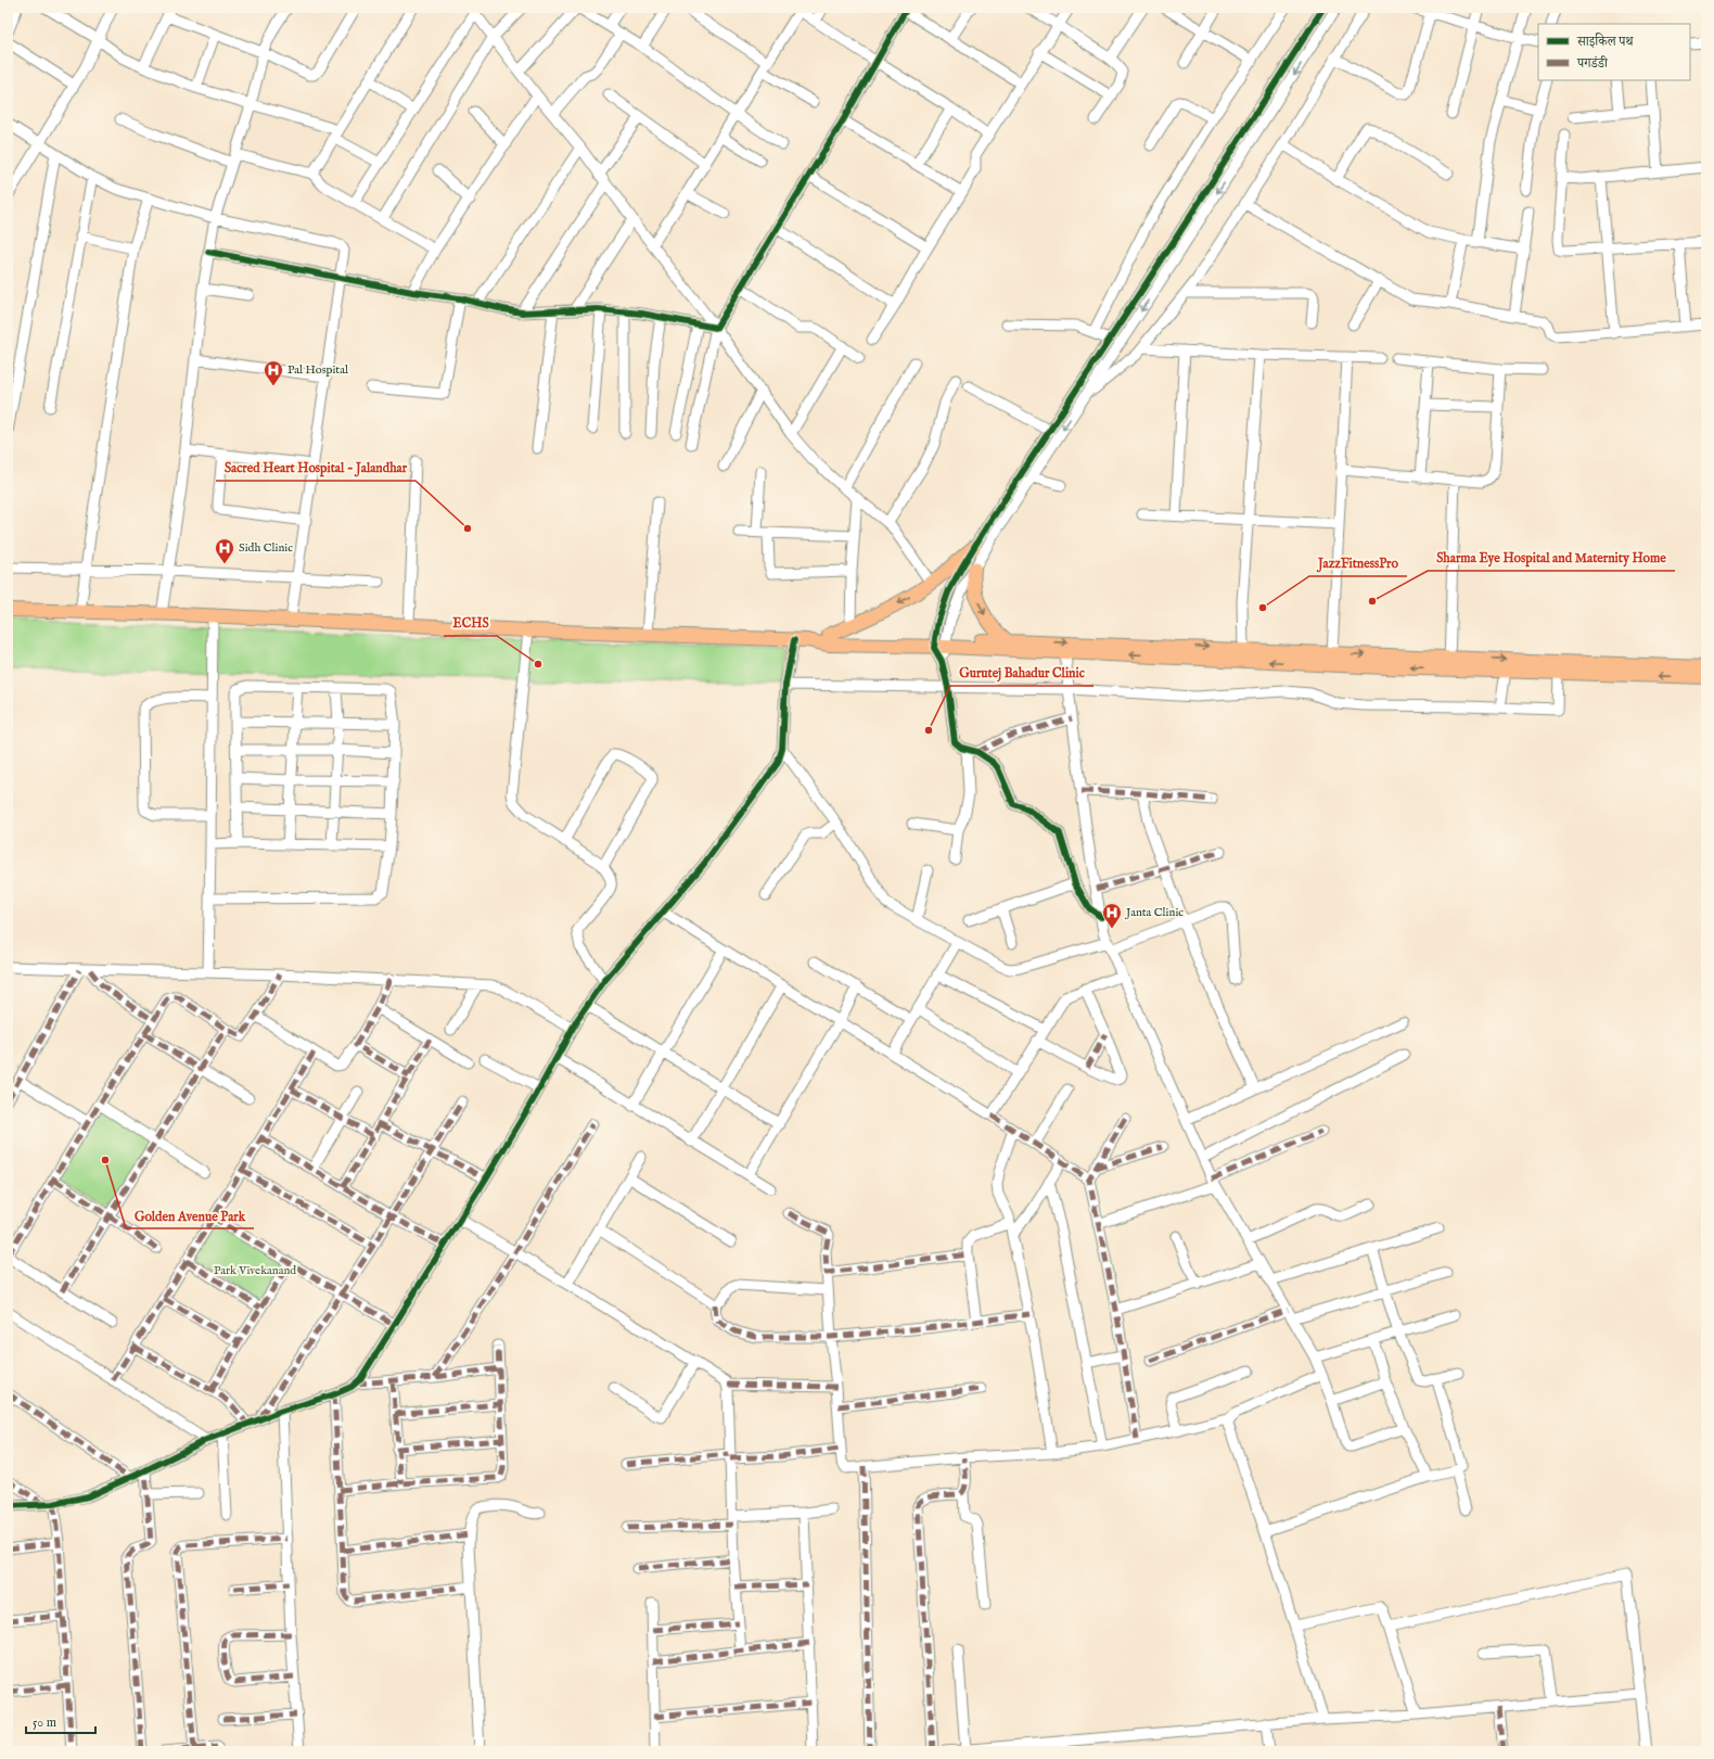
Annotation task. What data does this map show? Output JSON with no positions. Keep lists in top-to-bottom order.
{
  "parks": ["Park Vivekanand"],
  "places": {
    "hospital": ["Pal Hospital", "Sidh Clinic", "Janta Clinic"],
    "other": [
      "Sacred Heart Hospital - Jalandhar",
      "Sharma Eye Hospital and Maternity Home",
      "JazzFitnessPro",
      "ECHS",
      "Gurutej Bahadur Clinic",
      "Golden Avenue Park"
    ]
  },
  "legend": ["साइकिल पथ", "पगडंडी"],
  "scale_bar": "50 m"
}
